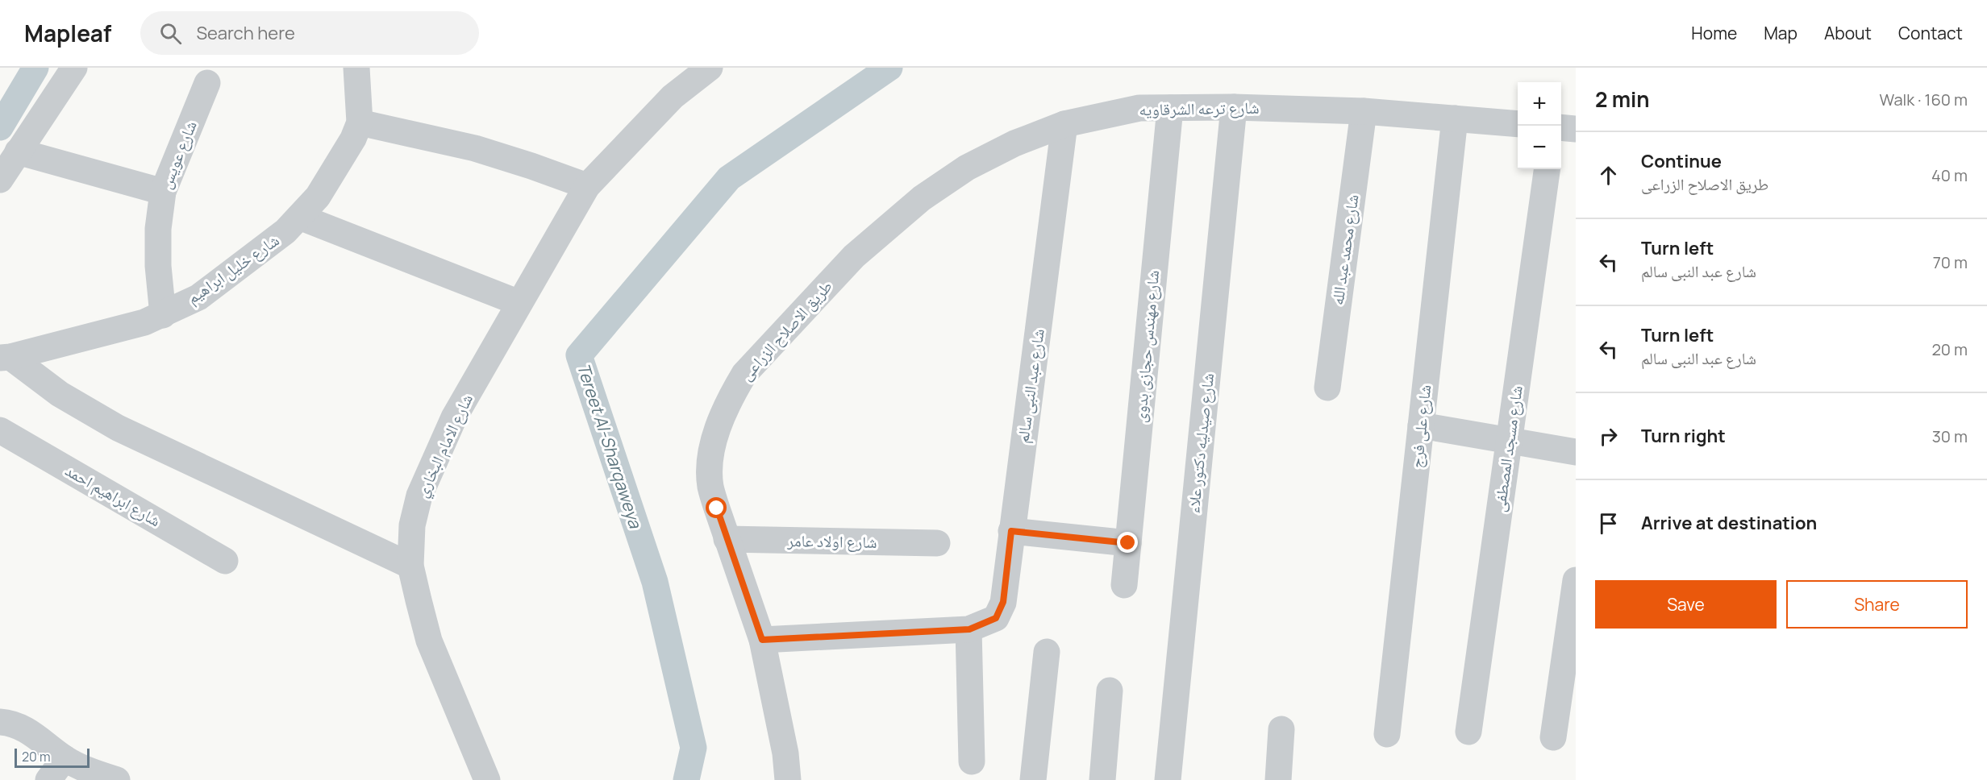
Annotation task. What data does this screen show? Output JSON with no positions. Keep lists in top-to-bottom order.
{
  "streets": {
    "street": [
      "شارع ترعه الشرقاويه",
      "شارع عويس",
      "شارع محمد عبد الله",
      "شارع خليل ابراهيم",
      "طريق الاصلاح الزراعى",
      "شارع مهندس حجازى بدوى",
      "شارع عبد النبى سالم",
      "شارع على فرج",
      "شارع صيدليه دكتور علاء",
      "شارع الامام البخاري",
      "شارع مسجد المصطفى",
      "شارع ابراهيم احمد",
      "شارع اولاد عامر"
    ]
  },
  "crossings": [
    ["شارع ترعه الشرقاويه", "شارع محمد عبد الله"],
    ["شارع ترعه الشرقاويه", "طريق الاصلاح الزراعى"],
    ["شارع ترعه الشرقاويه", "شارع مهندس حجازى بدوى"],
    ["شارع ترعه الشرقاويه", "شارع عبد النبى سالم"],
    ["شارع ترعه الشرقاويه", "شارع على فرج"],
    ["شارع ترعه الشرقاويه", "شارع صيدليه دكتور علاء"],
    ["شارع عويس", "شارع خليل ابراهيم"],
    ["طريق الاصلاح الزراعى", "شارع عبد النبى سالم"],
    ["طريق الاصلاح الزراعى", "شارع اولاد عامر"]
  ],
  "water": ["Tereet Al-Sharqaweya"],
  "scale_bar": "20 m",
  "page": {
    "header": "Mapleaf",
    "search": "Search here",
    "nav": [
      "Home",
      "Map",
      "About",
      "Contact"
    ],
    "heading": ["2 min", "Walk · 160 m"],
    "map_buttons": ["+", "−"],
    "list": [
      ["Continue", "طريق الاصلاح الزراعى", "40 m"],
      ["Turn left", "شارع عبد النبى سالم", "70 m"],
      ["Turn left", "شارع عبد النبى سالم", "20 m"],
      ["Turn right", "30 m"],
      "Arrive at destination"
    ],
    "buttons": ["Save", "Share"],
    "scale": "20 m"
  }
}
